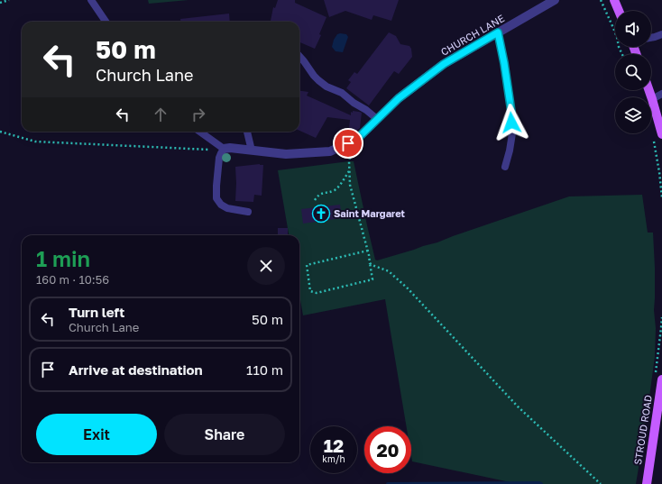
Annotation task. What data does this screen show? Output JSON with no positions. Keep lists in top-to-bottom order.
{
  "streets": {
    "main road": ["STROUD ROAD"],
    "street": ["CHURCH LANE"]
  },
  "places": {
    "church": ["Saint Margaret"]
  },
  "page": {
    "turn": ["50 m", "Church Lane"],
    "heading": ["1 min", "160 m · 10:56"],
    "list": [
      {
        "name": "Turn left",
        "note": "Church Lane",
        "value": "50 m"
      },
      {
        "name": "Arrive at destination",
        "value": "110 m"
      }
    ],
    "buttons": ["Exit", "Share"],
    "speed": "12 km/h",
    "limit": "20"
  }
}
